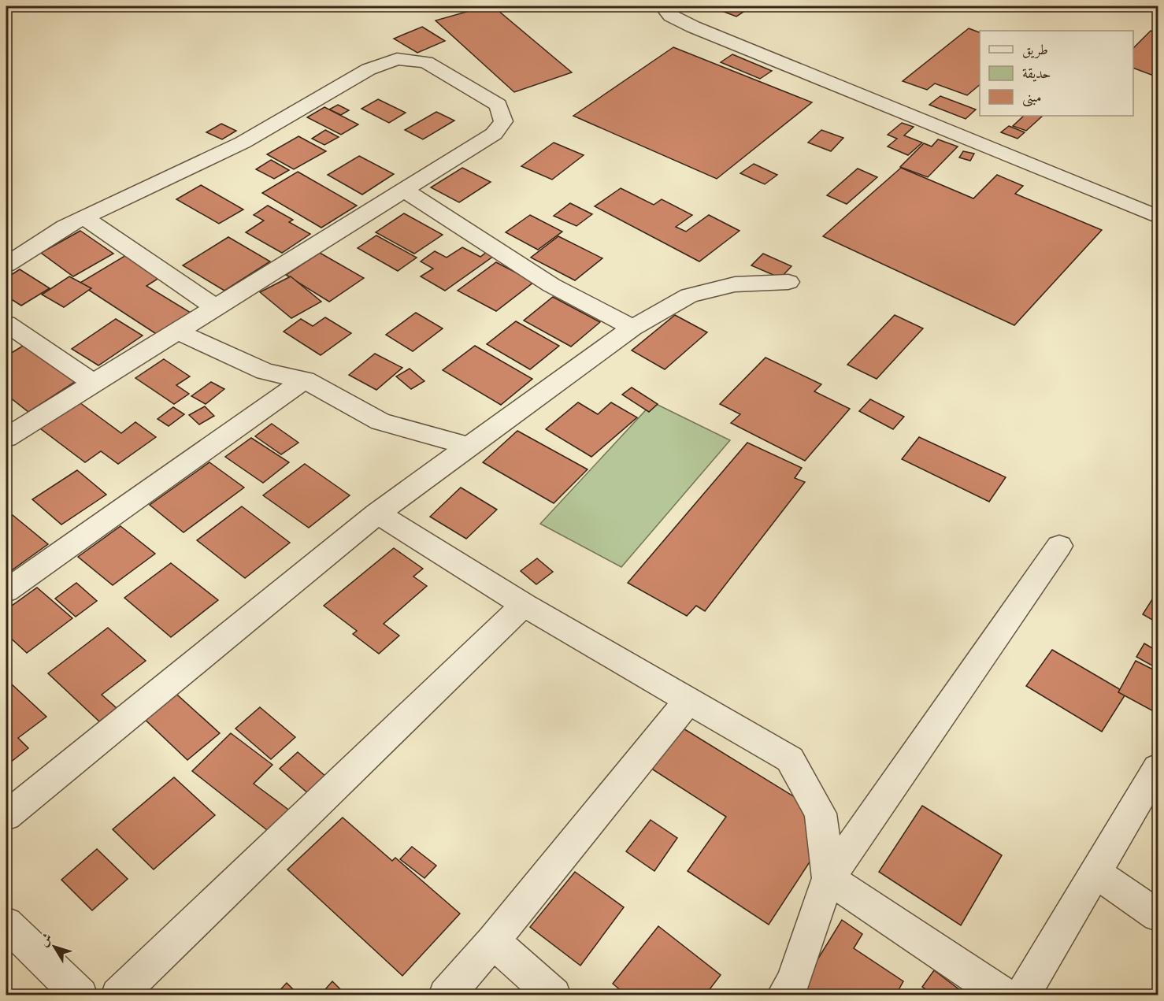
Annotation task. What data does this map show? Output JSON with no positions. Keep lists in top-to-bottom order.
{
  "legend": ["طريق", "حديقة", "مبنى"],
  "north": "top left"
}
